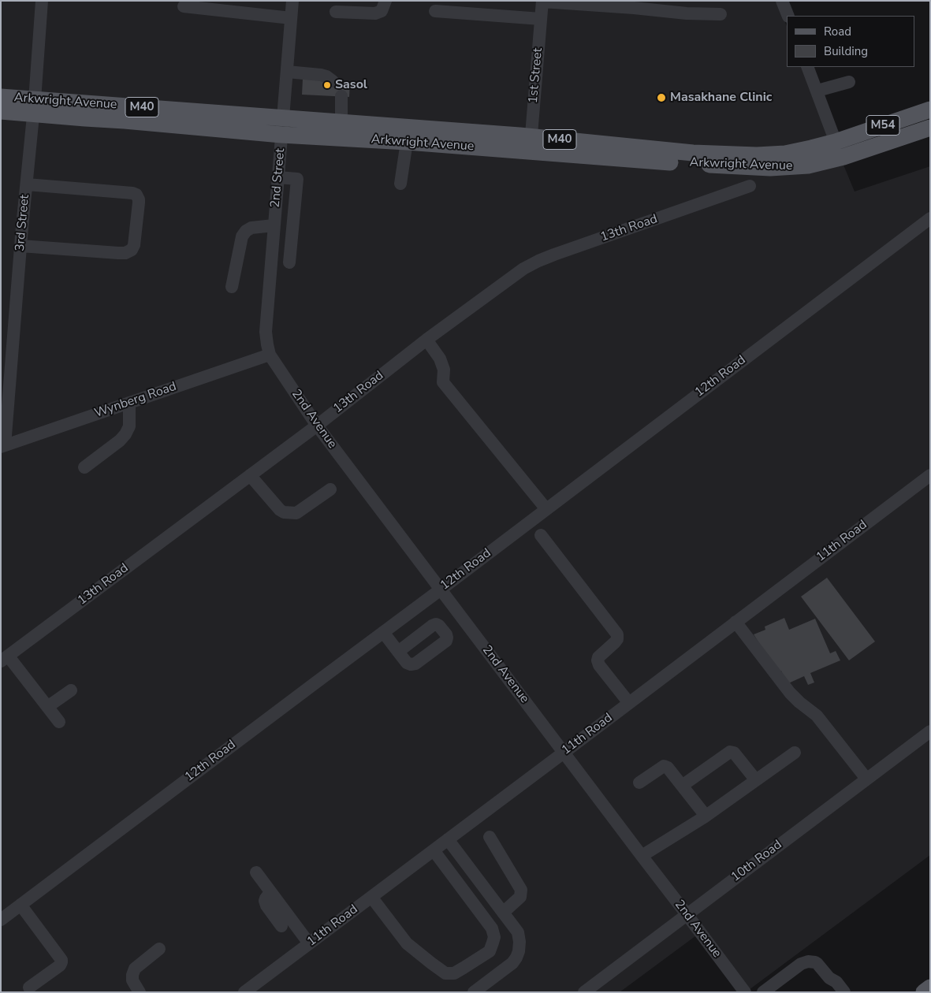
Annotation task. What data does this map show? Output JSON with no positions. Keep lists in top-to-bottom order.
{
  "streets": {
    "main road": ["Arkwright Avenue", "M40", "M54"],
    "street": [
      "1st Street",
      "2nd Street",
      "3rd Street",
      "13th Road",
      "12th Road",
      "Wynberg Road",
      "2nd Avenue",
      "11th Road",
      "10th Road"
    ]
  },
  "crossings": [
    ["1st Street", "Arkwright Avenue"],
    ["Arkwright Avenue", "M54"],
    ["Arkwright Avenue", "2nd Street"],
    ["Arkwright Avenue", "3rd Street"],
    ["2nd Street", "Wynberg Road"],
    ["2nd Street", "2nd Avenue"],
    ["3rd Street", "Wynberg Road"],
    ["13th Road", "2nd Avenue"],
    ["12th Road", "2nd Avenue"],
    ["Wynberg Road", "2nd Avenue"],
    ["2nd Avenue", "11th Road"],
    ["2nd Avenue", "10th Road"]
  ],
  "places": ["Sasol", "Masakhane Clinic"],
  "legend": ["Road", "Building"]
}
